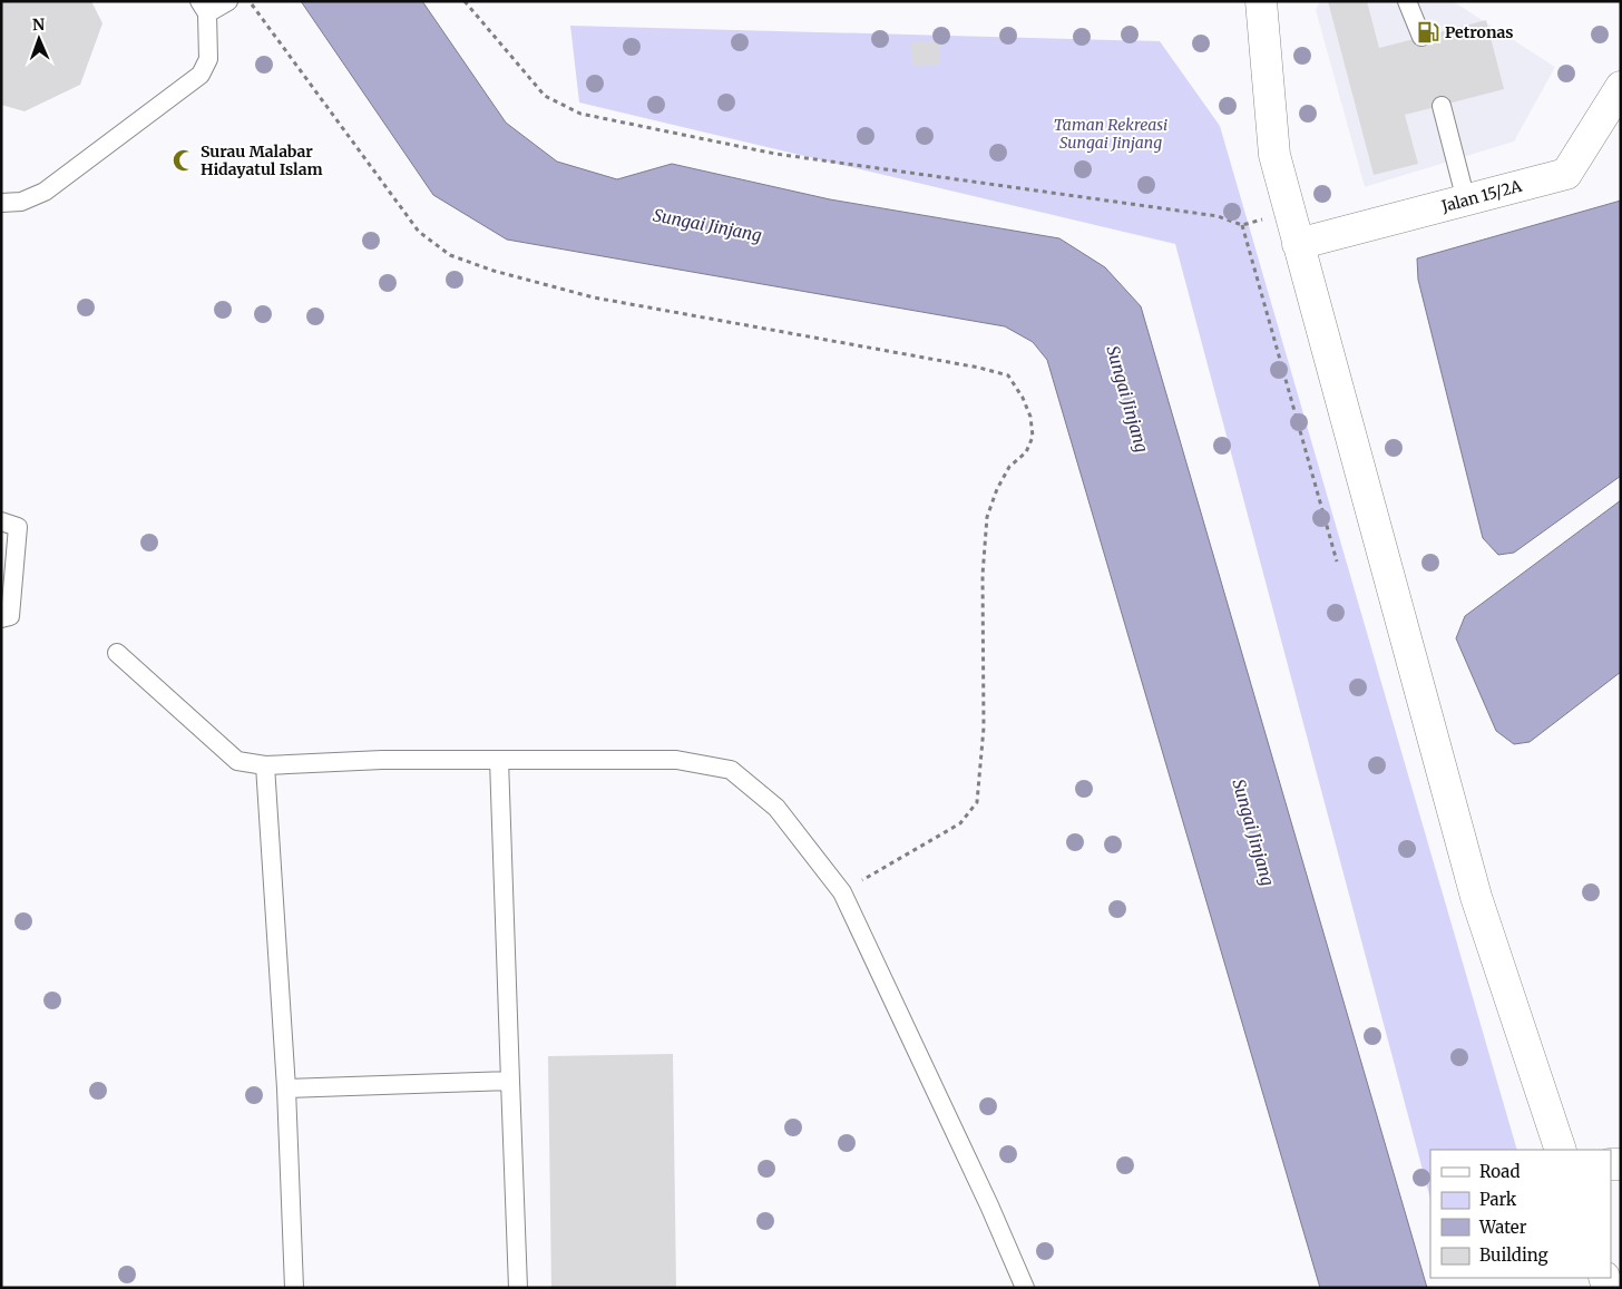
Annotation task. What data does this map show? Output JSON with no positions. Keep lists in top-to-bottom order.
{
  "streets": {
    "street": ["Jalan 15/2A"]
  },
  "water": ["Sungai Jinjang"],
  "parks": ["Taman Rekreasi Sungai Jinjang"],
  "places": {
    "fuel station": ["Petronas"],
    "mosque": ["Surau Malabar Hidayatul Islam"]
  },
  "legend": [
    "Road",
    "Park",
    "Water",
    "Building"
  ],
  "north": "top"
}
